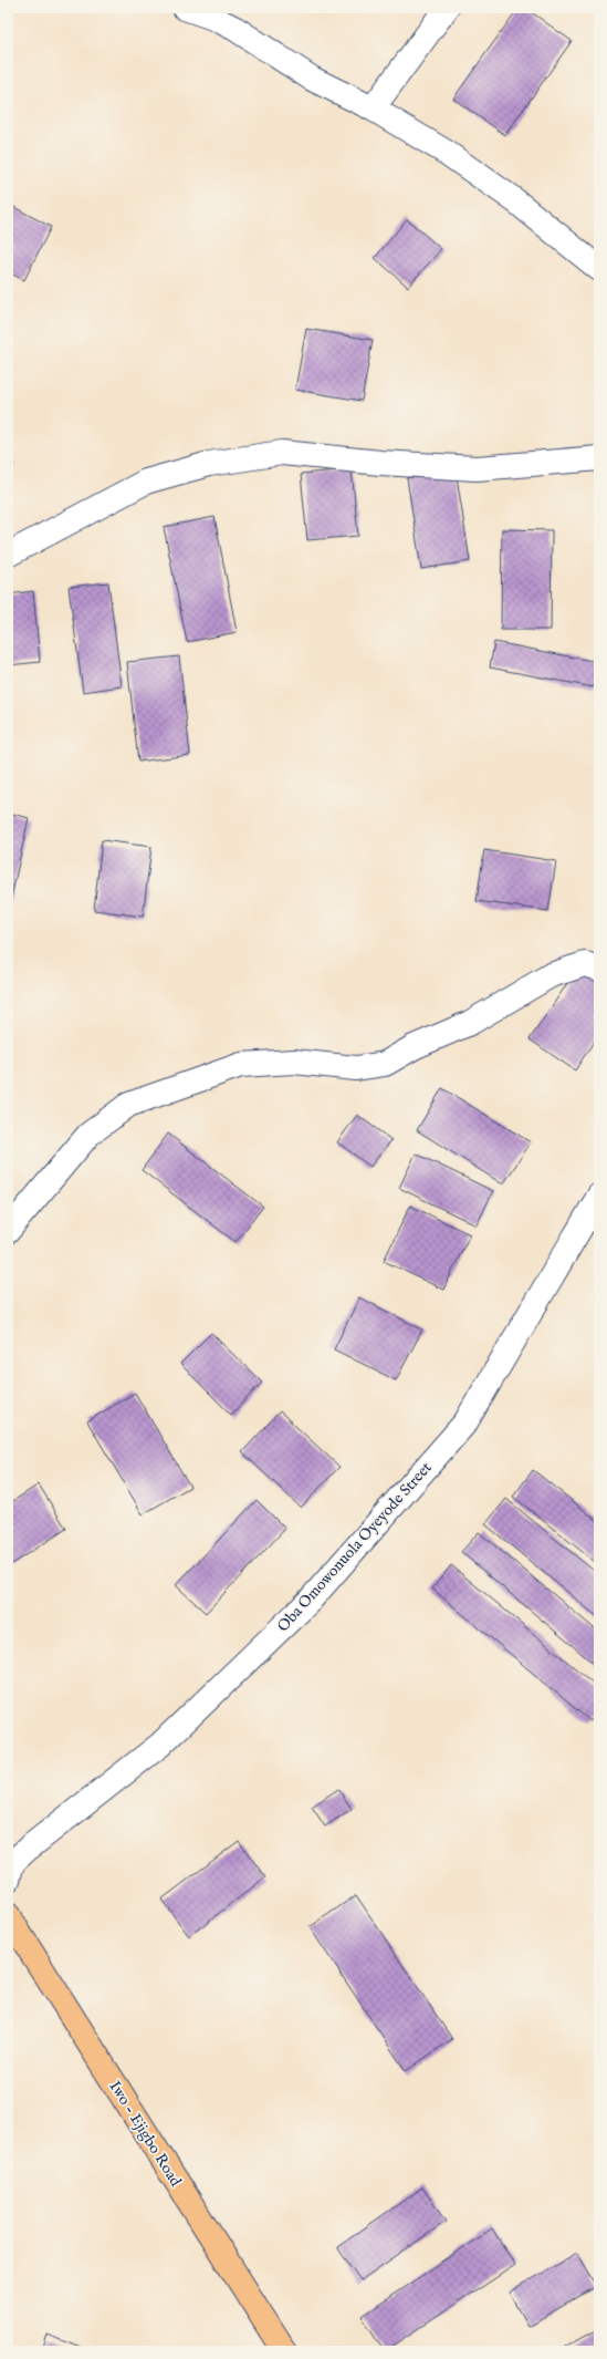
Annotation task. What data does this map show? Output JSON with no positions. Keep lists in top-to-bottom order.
{
  "streets": {
    "main road": ["Iwo - Ejigbo Road"],
    "street": ["Oba Omowonuola Oyeyode Street"]
  }
}
